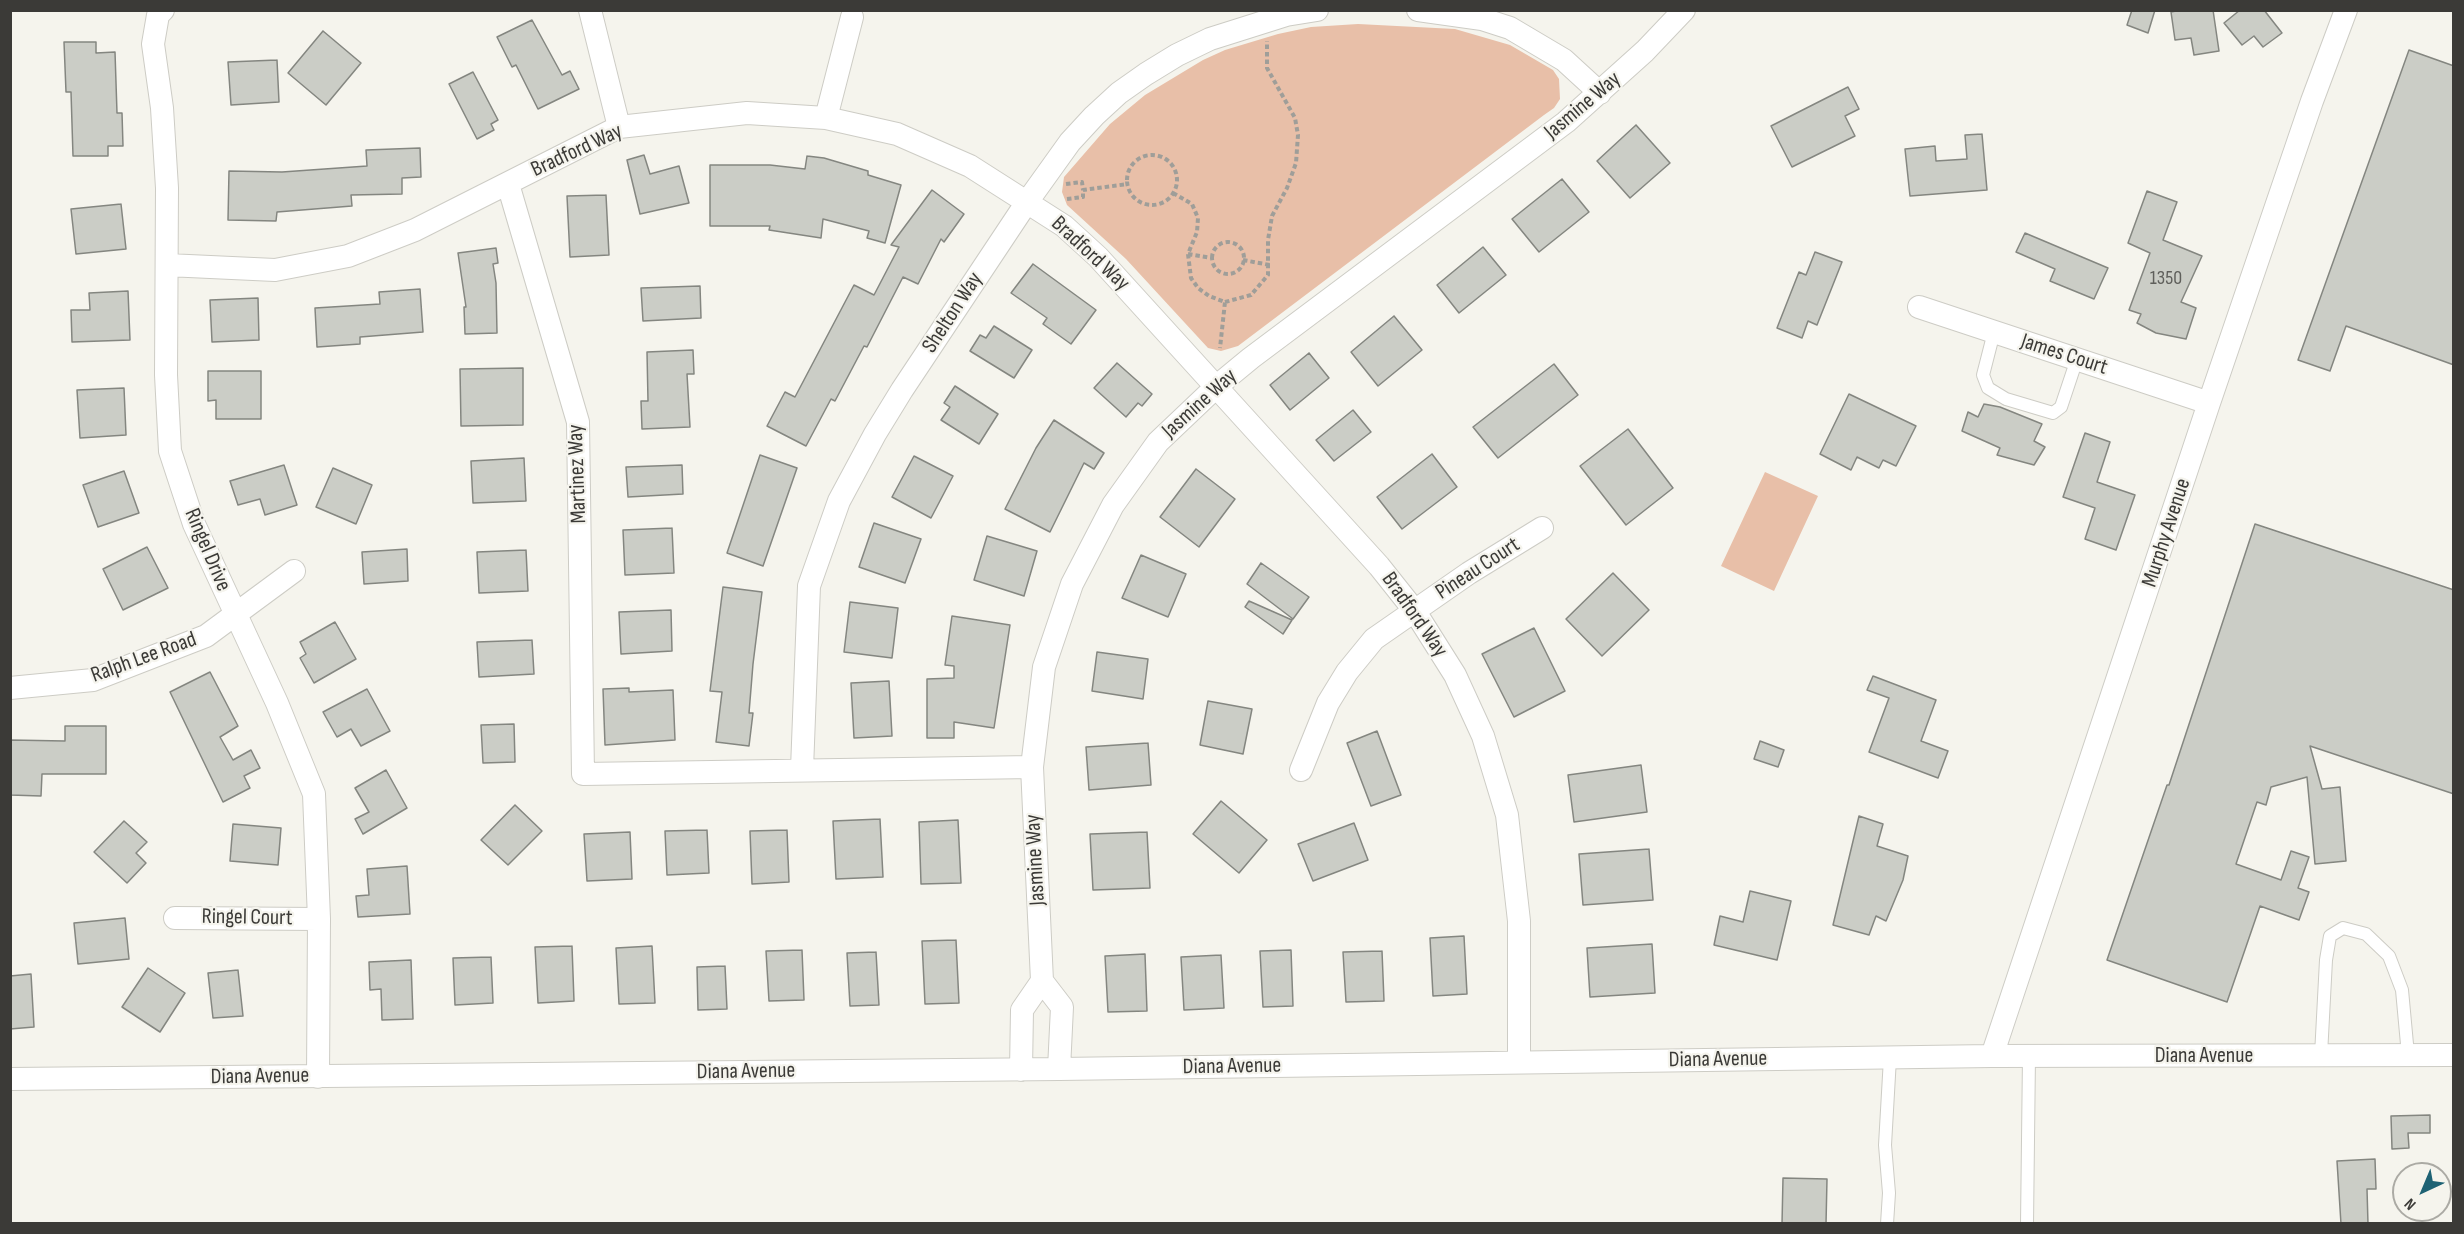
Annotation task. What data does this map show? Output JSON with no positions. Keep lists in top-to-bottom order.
{
  "streets": {
    "street": [
      "Jasmine Way",
      "Bradford Way",
      "Shelton Way",
      "James Court",
      "Martinez Way",
      "Murphy Avenue",
      "Ringel Drive",
      "Pineau Court",
      "Ralph Lee Road",
      "Ringel Court",
      "Diana Avenue"
    ]
  },
  "crossings": [
    ["Jasmine Way", "Bradford Way"],
    ["Bradford Way", "Shelton Way"],
    ["Bradford Way", "Martinez Way"],
    ["Bradford Way", "Ringel Drive"],
    ["Bradford Way", "Pineau Court"],
    ["Bradford Way", "Diana Avenue"],
    ["Shelton Way", "Martinez Way"],
    ["James Court", "Murphy Avenue"],
    ["Murphy Avenue", "Diana Avenue"],
    ["Ringel Drive", "Ralph Lee Road"],
    ["Ringel Drive", "Ringel Court"],
    ["Ringel Drive", "Diana Avenue"]
  ],
  "house_numbers": ["1350"],
  "north": "bottom left"
}
